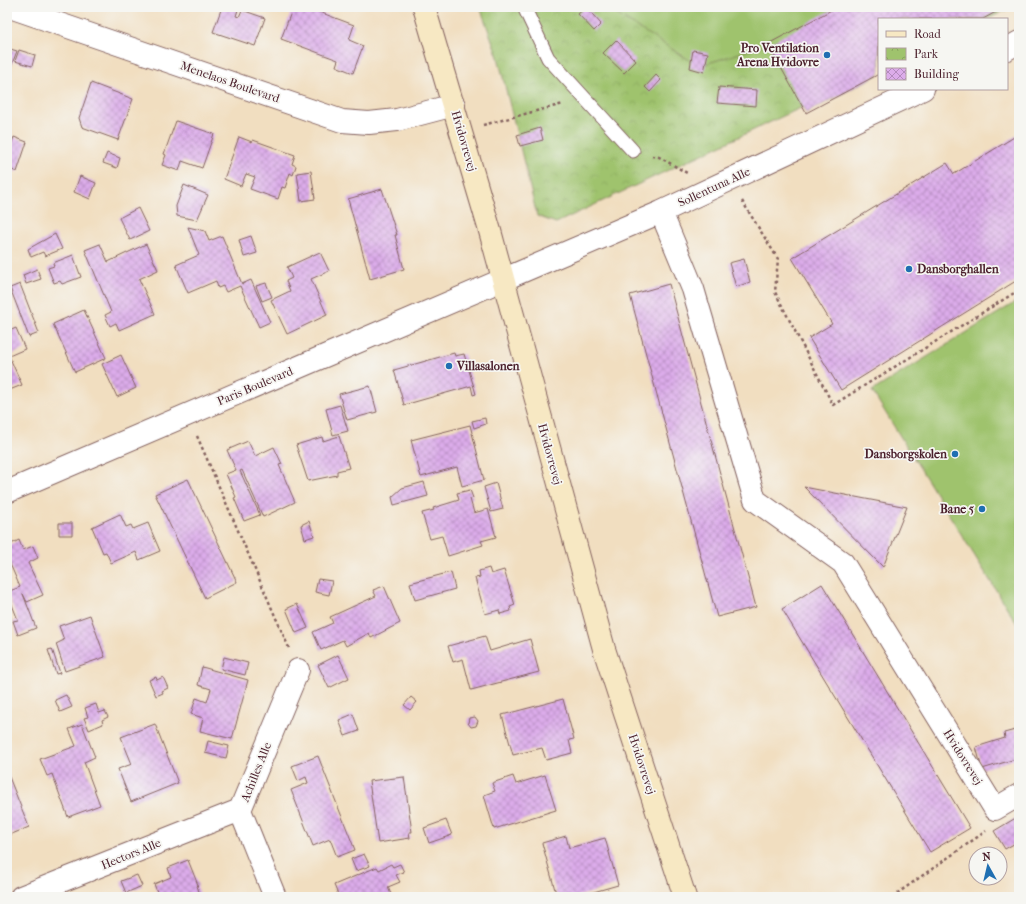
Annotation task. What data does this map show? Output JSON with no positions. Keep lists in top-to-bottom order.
{
  "streets": {
    "street": [
      "Menelaos Boulevard",
      "Hvidovrevej",
      "Sollentuna Alle",
      "Paris Boulevard",
      "Achilles Alle",
      "Hectors Alle"
    ]
  },
  "crossings": [
    ["Menelaos Boulevard", "Hvidovrevej"],
    ["Hvidovrevej", "Sollentuna Alle"],
    ["Hvidovrevej", "Paris Boulevard"],
    ["Sollentuna Alle", "Paris Boulevard"],
    ["Achilles Alle", "Hectors Alle"]
  ],
  "places": [
    "Pro Ventilation Arena Hvidovre",
    "Dansborghallen",
    "Villasalonen",
    "Dansborgskolen",
    "Bane 5"
  ],
  "legend": ["Road", "Park", "Building"],
  "north": "top"
}
